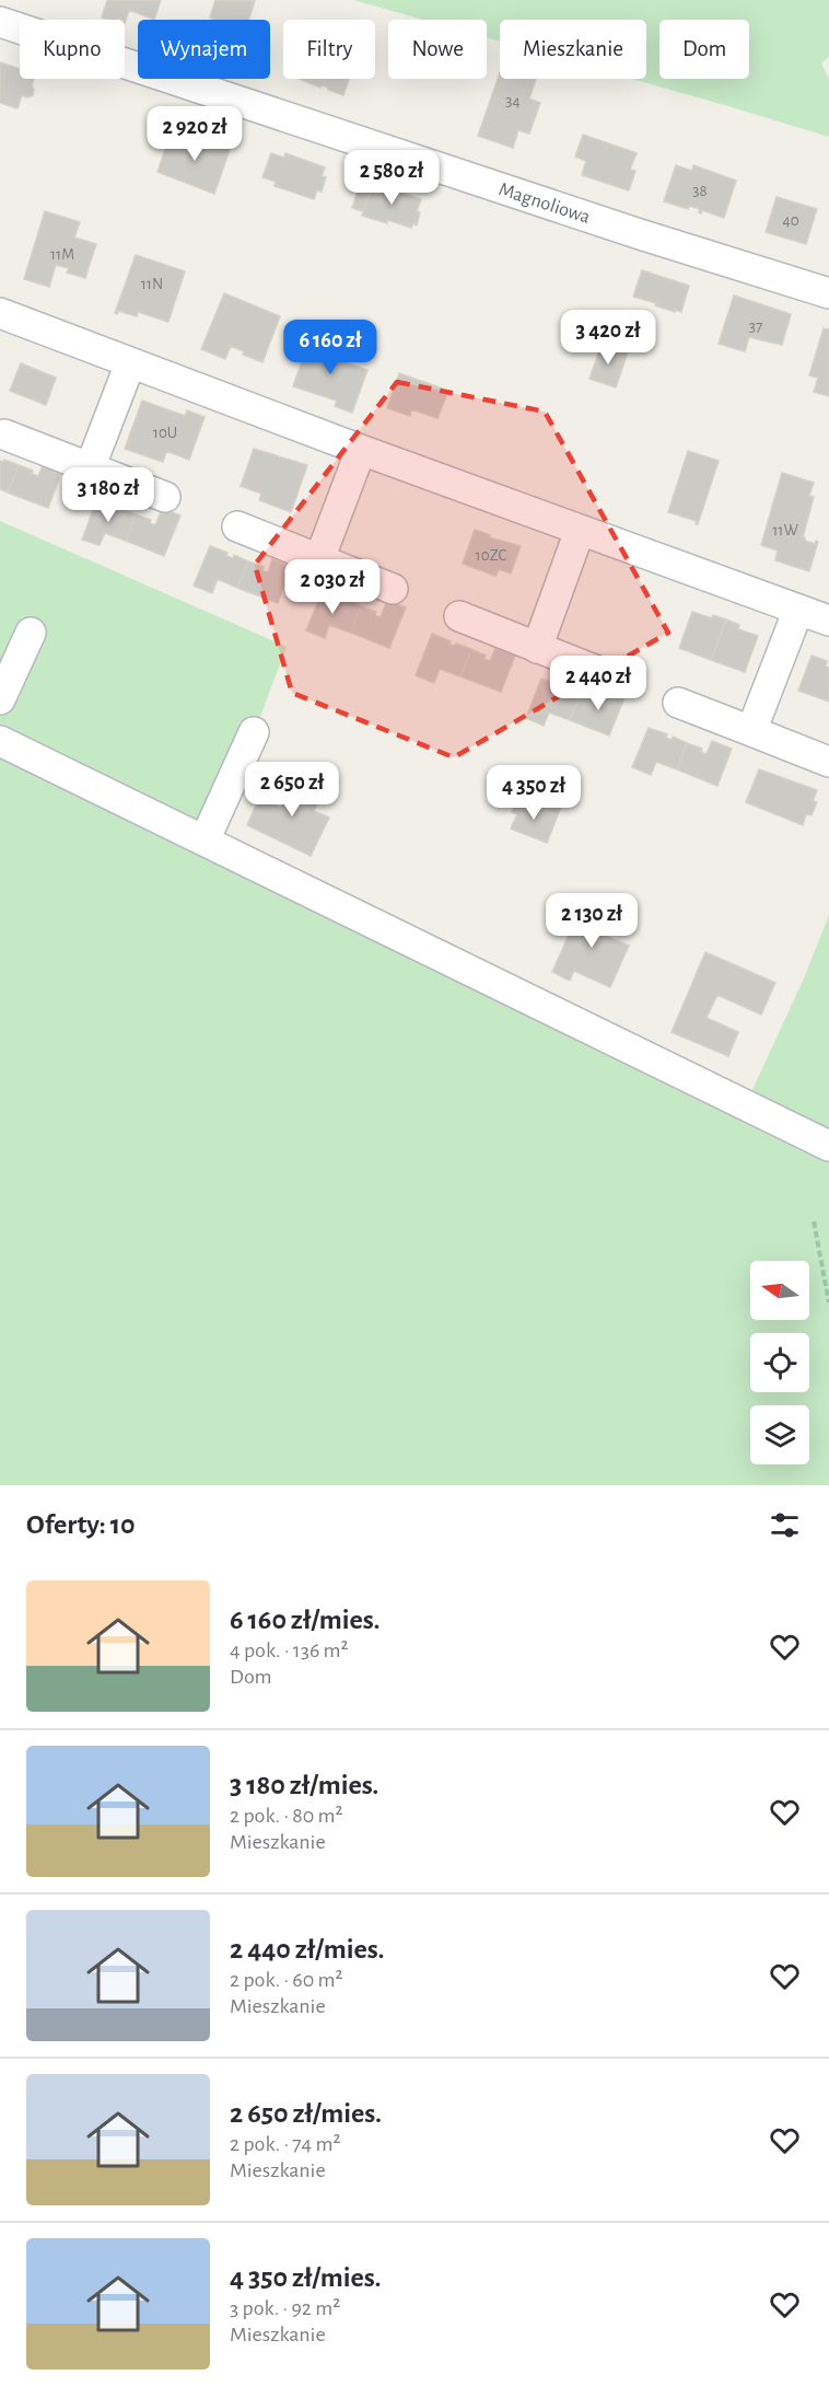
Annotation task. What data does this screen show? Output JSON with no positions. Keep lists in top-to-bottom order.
{
  "streets": {
    "street": ["Magnoliowa"]
  },
  "house_numbers": [
    "34",
    "38",
    "40",
    "11M",
    "11N",
    "37",
    "10U",
    "11W",
    "10ZC"
  ],
  "north": "left",
  "page": {
    "chip": [
      "Kupno",
      "Wynajem",
      "Filtry",
      "Nowe",
      "Mieszkanie",
      "Dom"
    ],
    "price": [
      "2 920 zł",
      "2 580 zł",
      "3 420 zł",
      "6 160 zł",
      "3 180 zł",
      "2 030 zł",
      "2 440 zł",
      "2 650 zł",
      "4 350 zł",
      "2 130 zł"
    ],
    "heading": "Oferty: 10",
    "list": [
      {
        "name": "6 160 zł/mies.",
        "note": "4 pok. · 136 m² · Dom"
      },
      {
        "name": "3 180 zł/mies.",
        "note": "2 pok. · 80 m² · Mieszkanie"
      },
      {
        "name": "2 440 zł/mies.",
        "note": "2 pok. · 60 m² · Mieszkanie"
      },
      {
        "name": "2 650 zł/mies.",
        "note": "2 pok. · 74 m² · Mieszkanie"
      },
      {
        "name": "4 350 zł/mies.",
        "note": "3 pok. · 92 m² · Mieszkanie"
      }
    ]
  }
}
